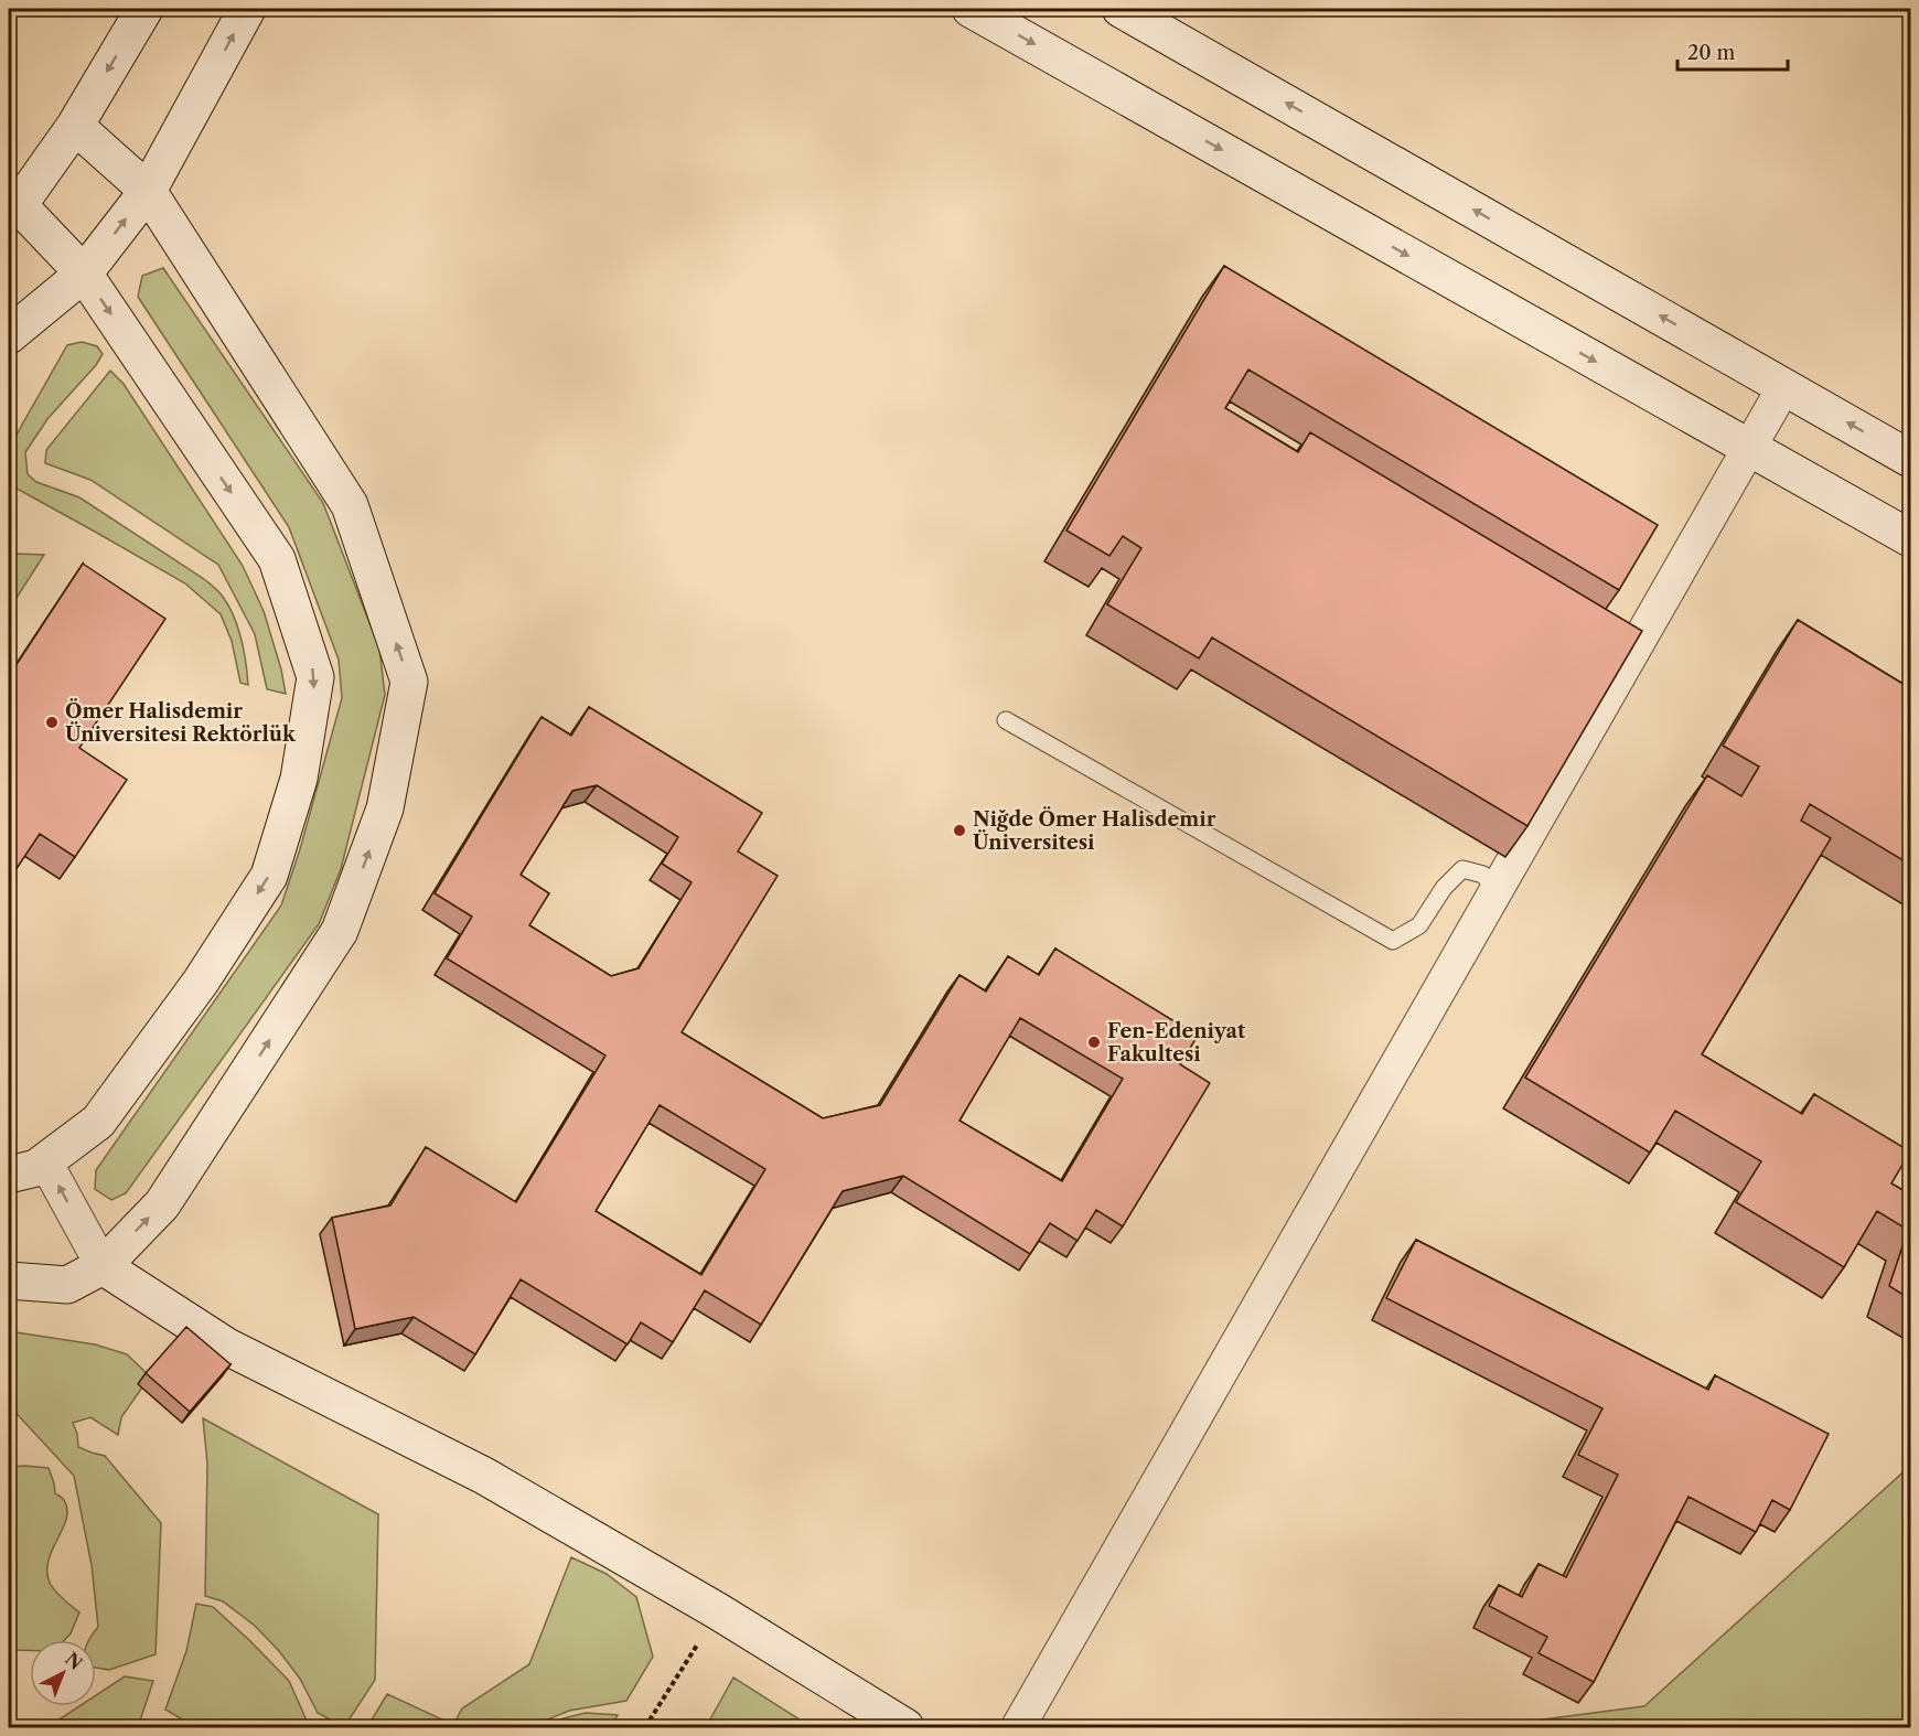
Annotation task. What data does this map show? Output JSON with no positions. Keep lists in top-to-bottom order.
{
  "places": ["Ömer Halisdemir Üniversitesi Rektörlük", "Niğde Ömer Halisdemir Üniversitesi", "Fen-Edeniyat Fakultesi"],
  "scale_bar": "20 m",
  "north": "top right"
}
